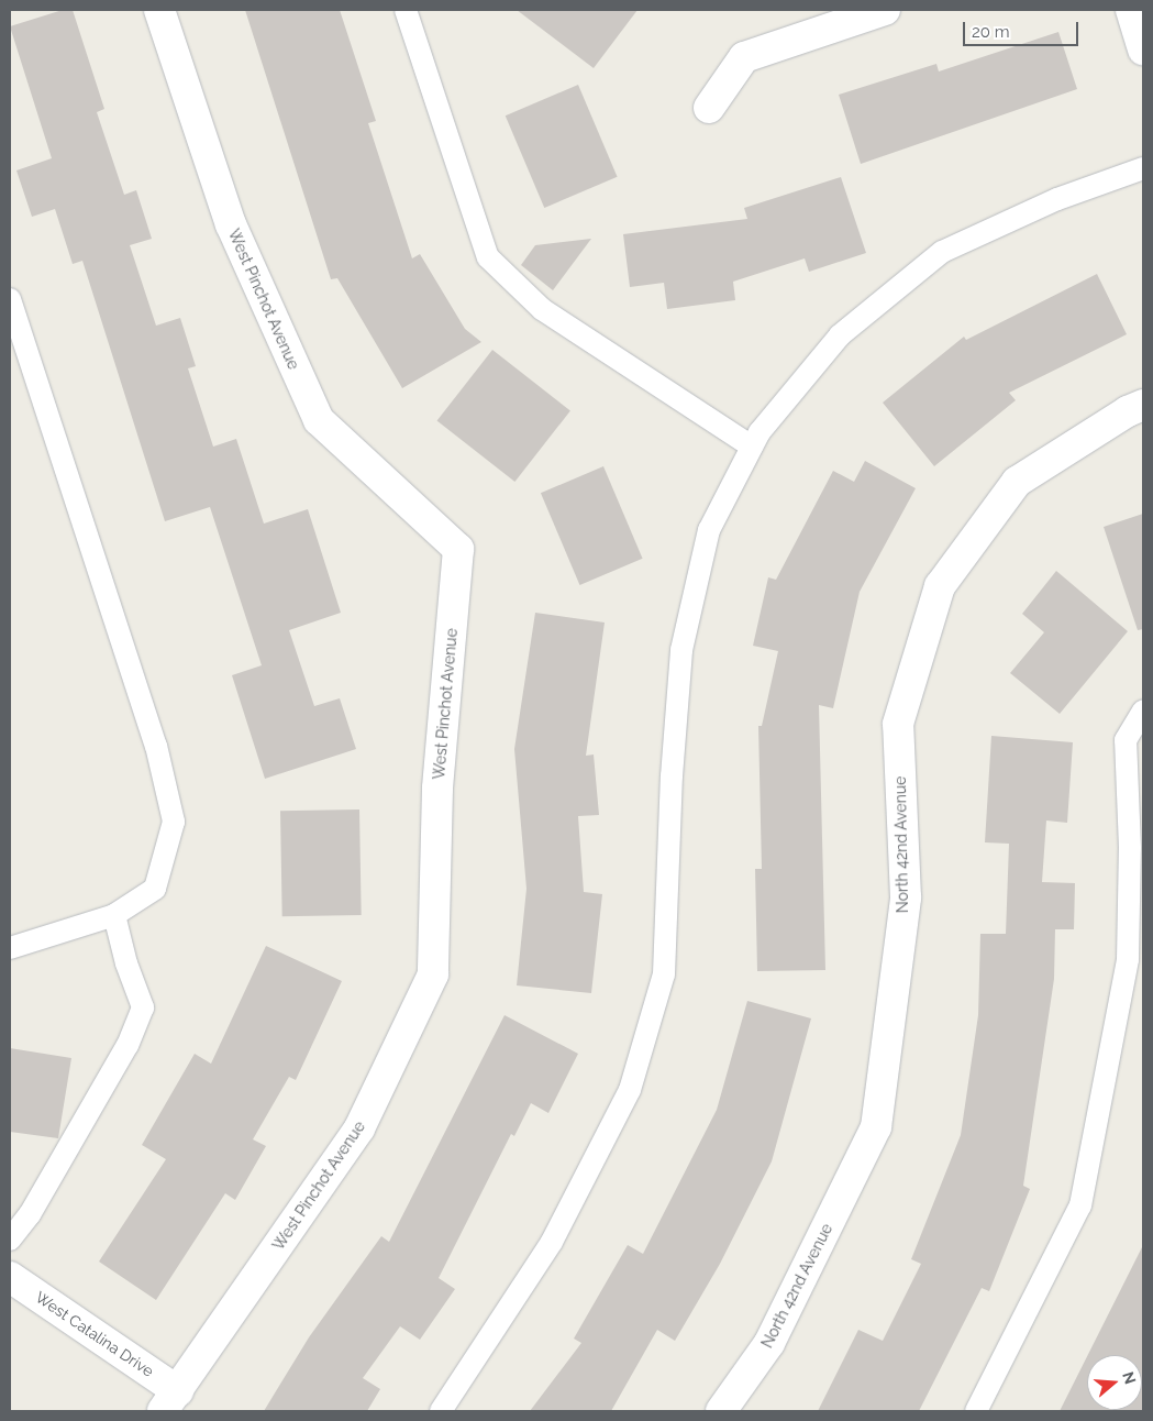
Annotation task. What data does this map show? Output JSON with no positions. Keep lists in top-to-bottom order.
{
  "streets": {
    "street": ["West Pinchot Avenue", "North 42nd Avenue", "West Catalina Drive"]
  },
  "crossings": [
    ["West Pinchot Avenue", "West Catalina Drive"]
  ],
  "scale_bar": "20 m",
  "north": "right"
}
